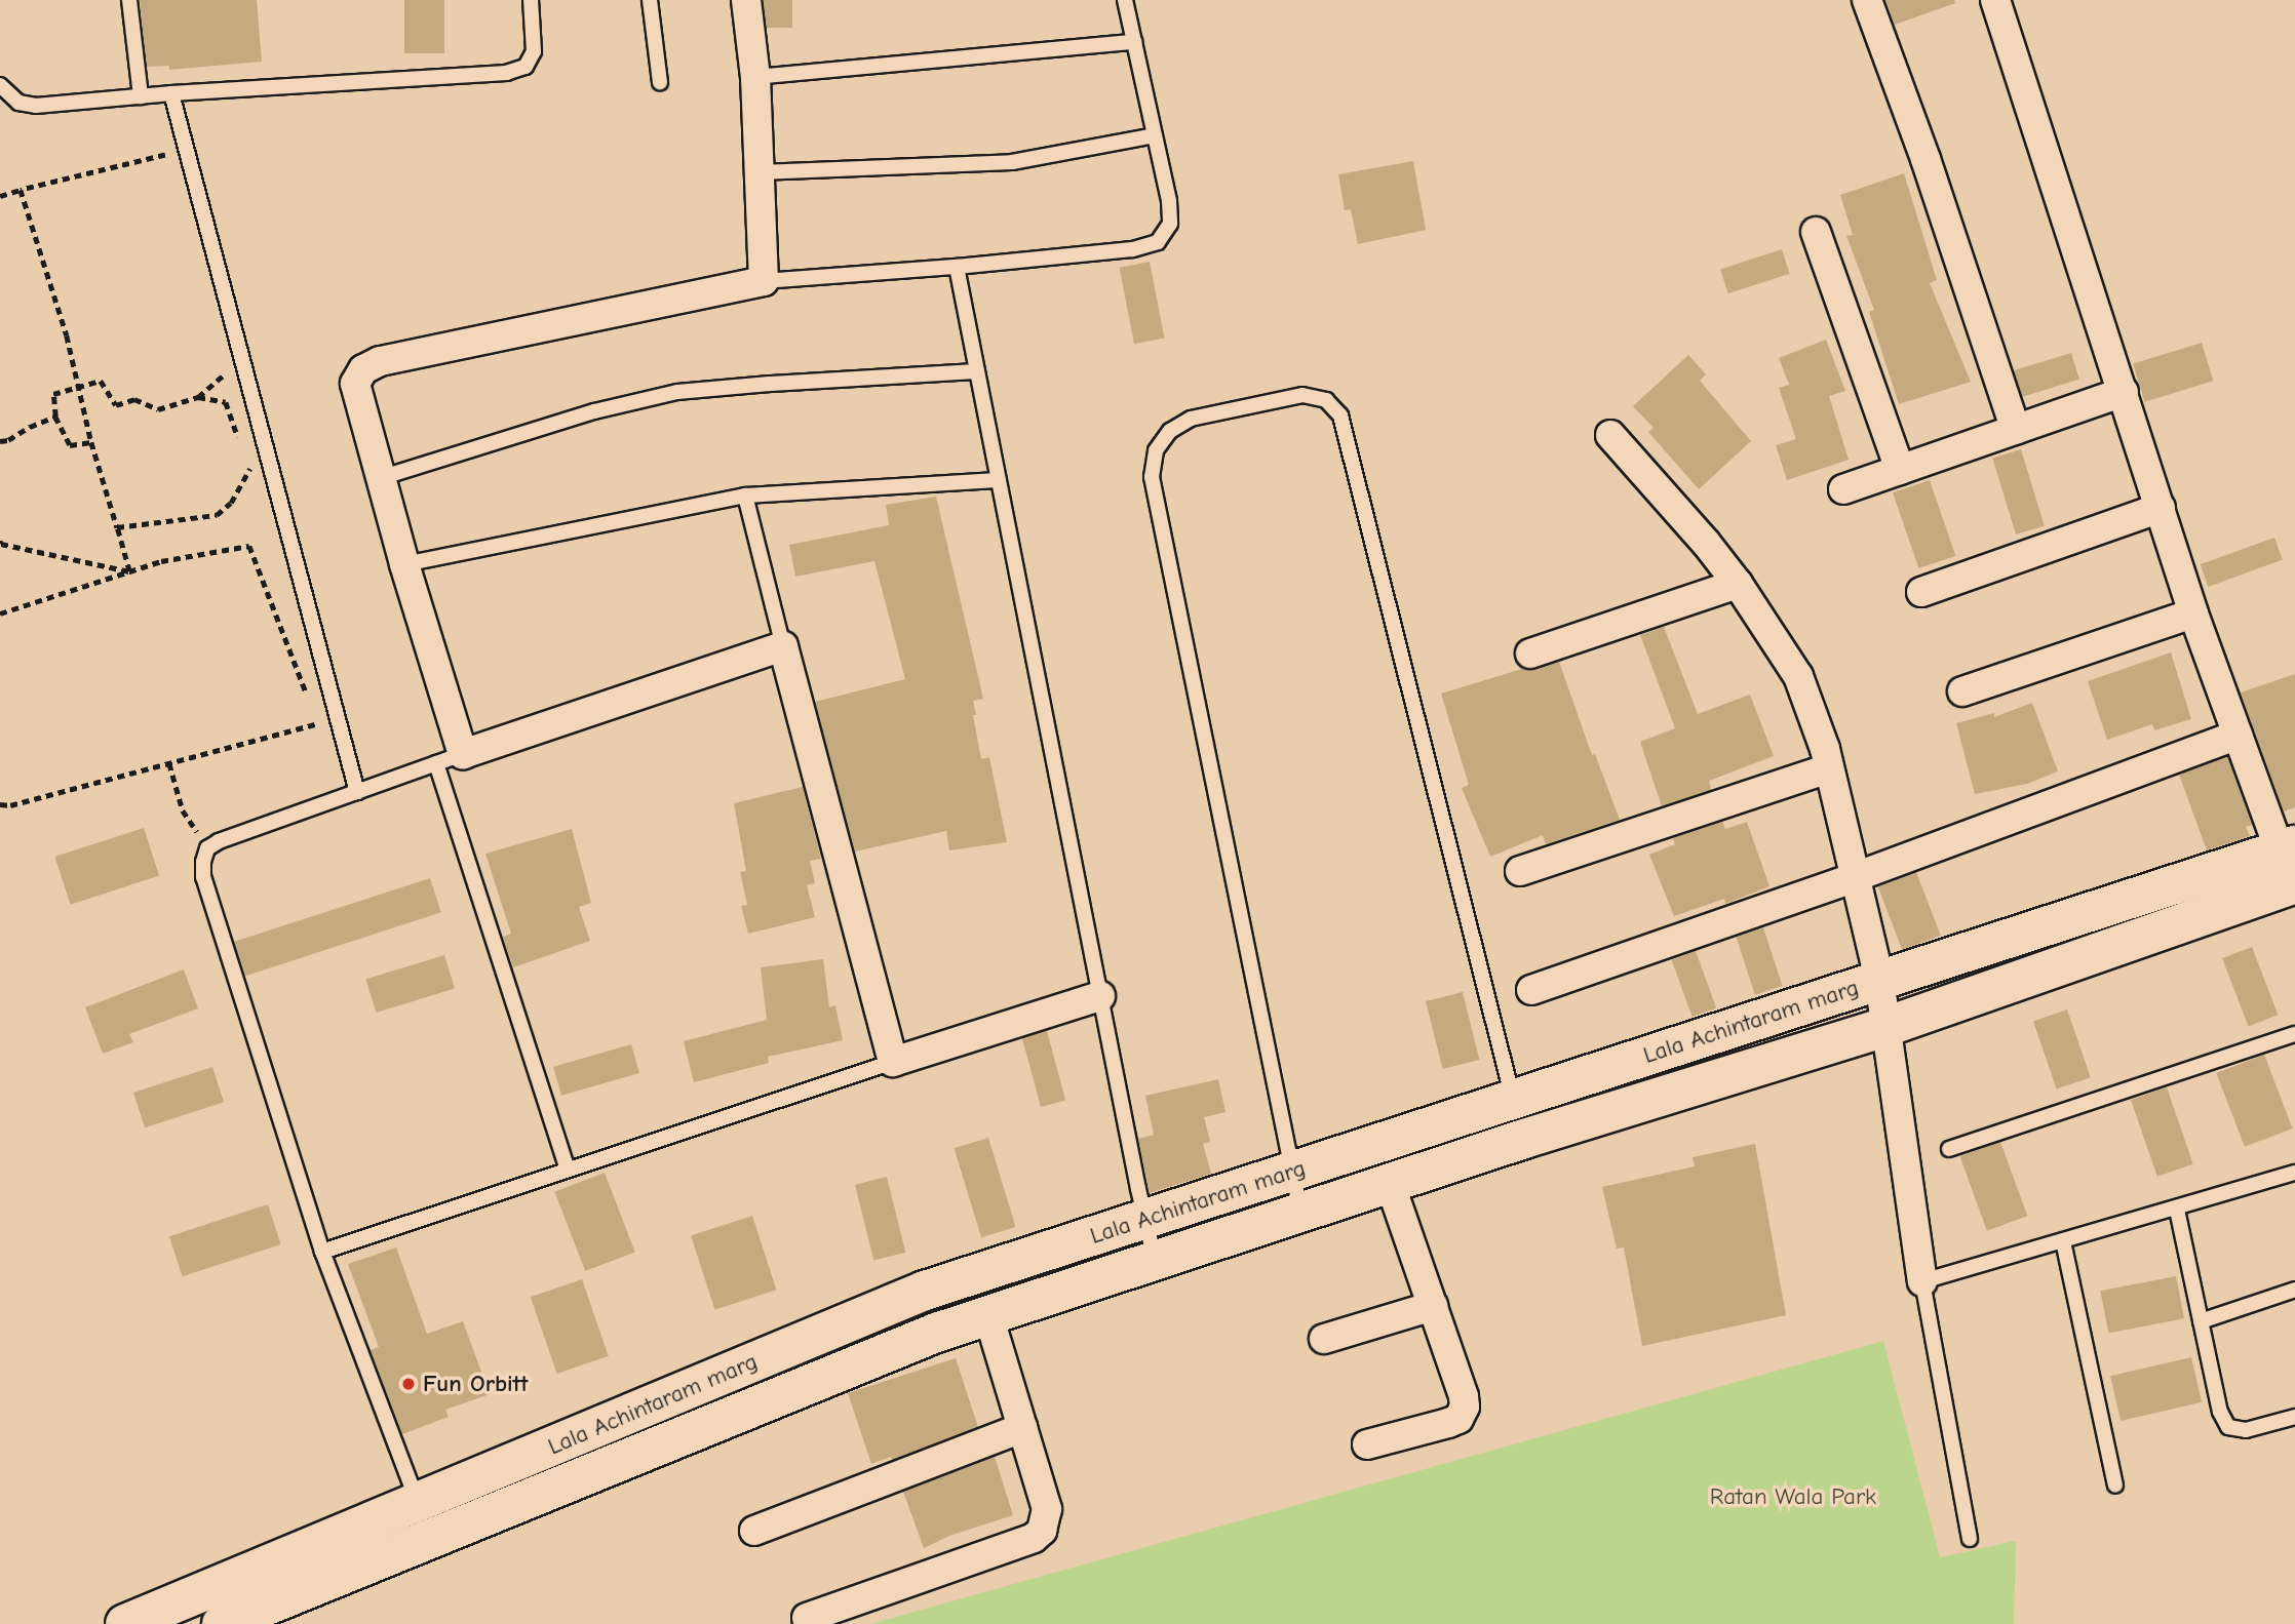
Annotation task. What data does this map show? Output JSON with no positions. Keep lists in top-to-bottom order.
{
  "streets": {
    "street": ["Lala Achintaram marg"]
  },
  "parks": ["Ratan Wala Park"],
  "places": ["Fun Orbitt"]
}
